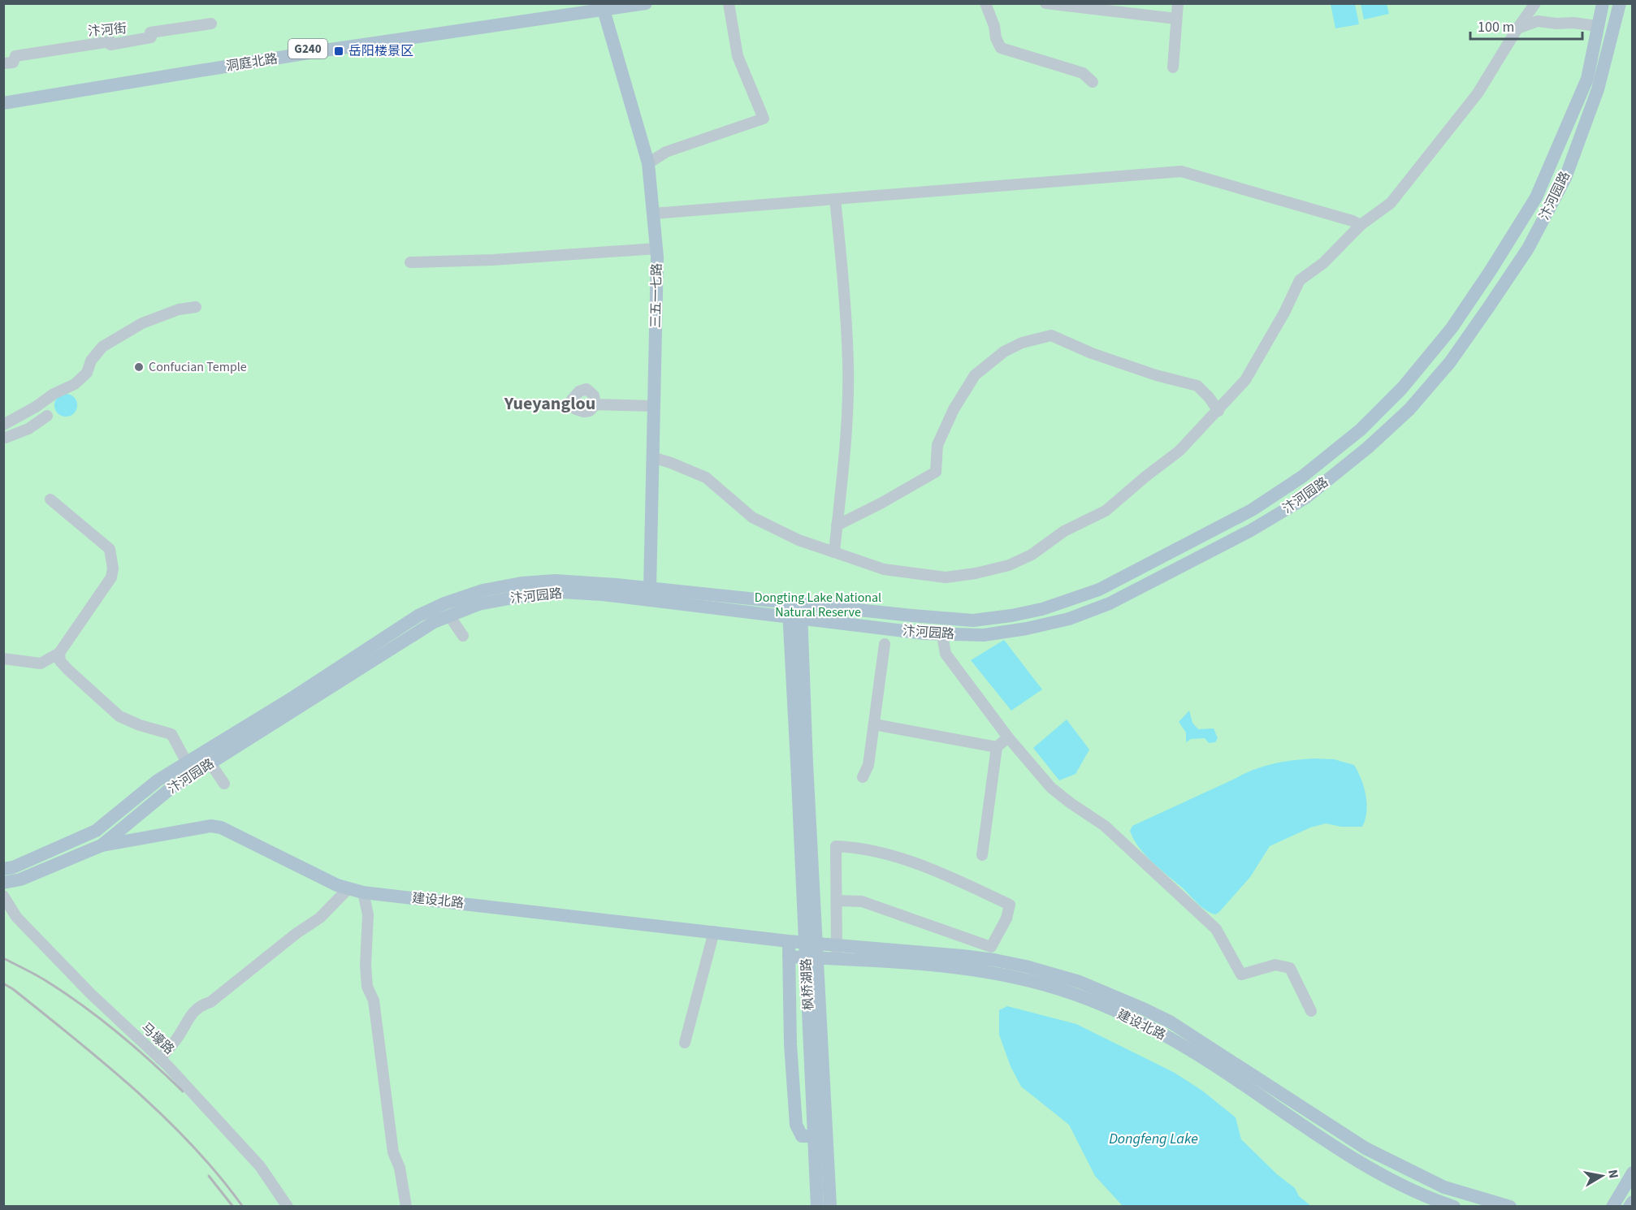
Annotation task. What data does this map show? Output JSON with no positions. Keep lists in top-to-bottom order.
{
  "streets": {
    "main road": [
      "G240",
      "洞庭北路",
      "汴河园路",
      "三五一七路",
      "建设北路",
      "枫桥湖路"
    ],
    "street": ["汴河街", "马壕路"]
  },
  "crossings": [
    ["洞庭北路", "三五一七路"],
    ["汴河园路", "三五一七路"],
    ["汴河园路", "建设北路"]
  ],
  "districts": ["Yueyanglou"],
  "water": ["Dongfeng Lake"],
  "parks": ["Dongting Lake National Natural Reserve"],
  "places": {
    "transit": ["岳阳楼景区"],
    "other": ["Confucian Temple"]
  },
  "scale_bar": "100 m",
  "north": "right"
}
